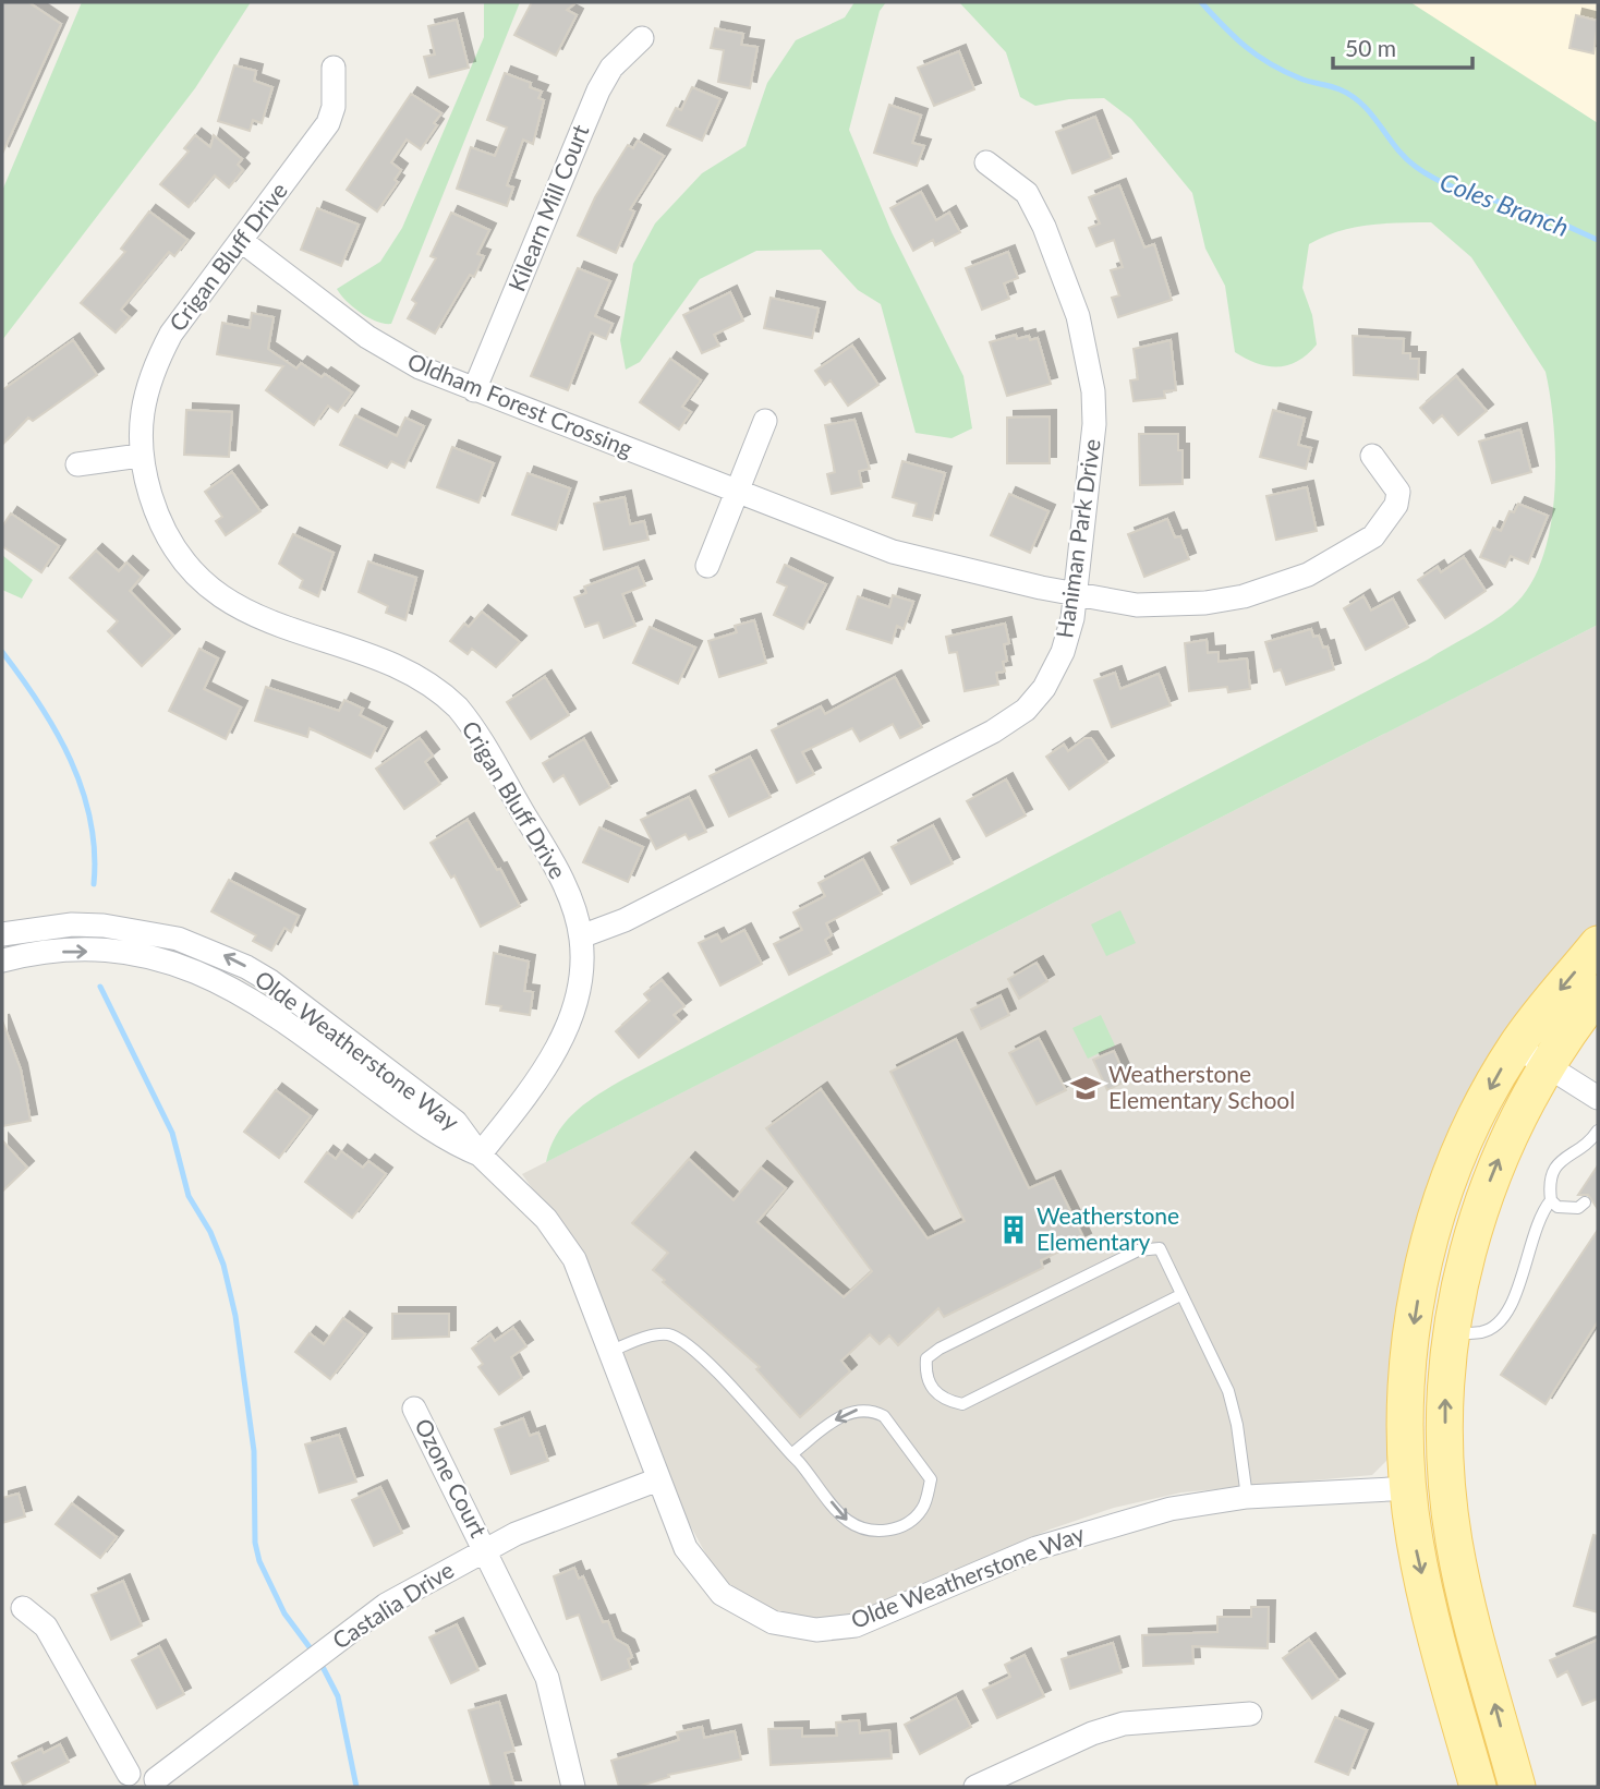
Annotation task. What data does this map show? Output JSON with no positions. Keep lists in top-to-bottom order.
{
  "streets": {
    "street": [
      "Kilearn Mill Court",
      "Crigan Bluff Drive",
      "Oldham Forest Crossing",
      "Haniman Park Drive",
      "Olde Weatherstone Way",
      "Ozone Court",
      "Castalia Drive"
    ]
  },
  "crossings": [
    ["Kilearn Mill Court", "Oldham Forest Crossing"],
    ["Crigan Bluff Drive", "Oldham Forest Crossing"],
    ["Crigan Bluff Drive", "Haniman Park Drive"],
    ["Crigan Bluff Drive", "Olde Weatherstone Way"],
    ["Oldham Forest Crossing", "Haniman Park Drive"],
    ["Olde Weatherstone Way", "Castalia Drive"],
    ["Ozone Court", "Castalia Drive"]
  ],
  "water": ["Coles Branch"],
  "places": {
    "school or university": ["Weatherstone Elementary School"],
    "building": ["Weatherstone Elementary"]
  },
  "scale_bar": "50 m"
}
